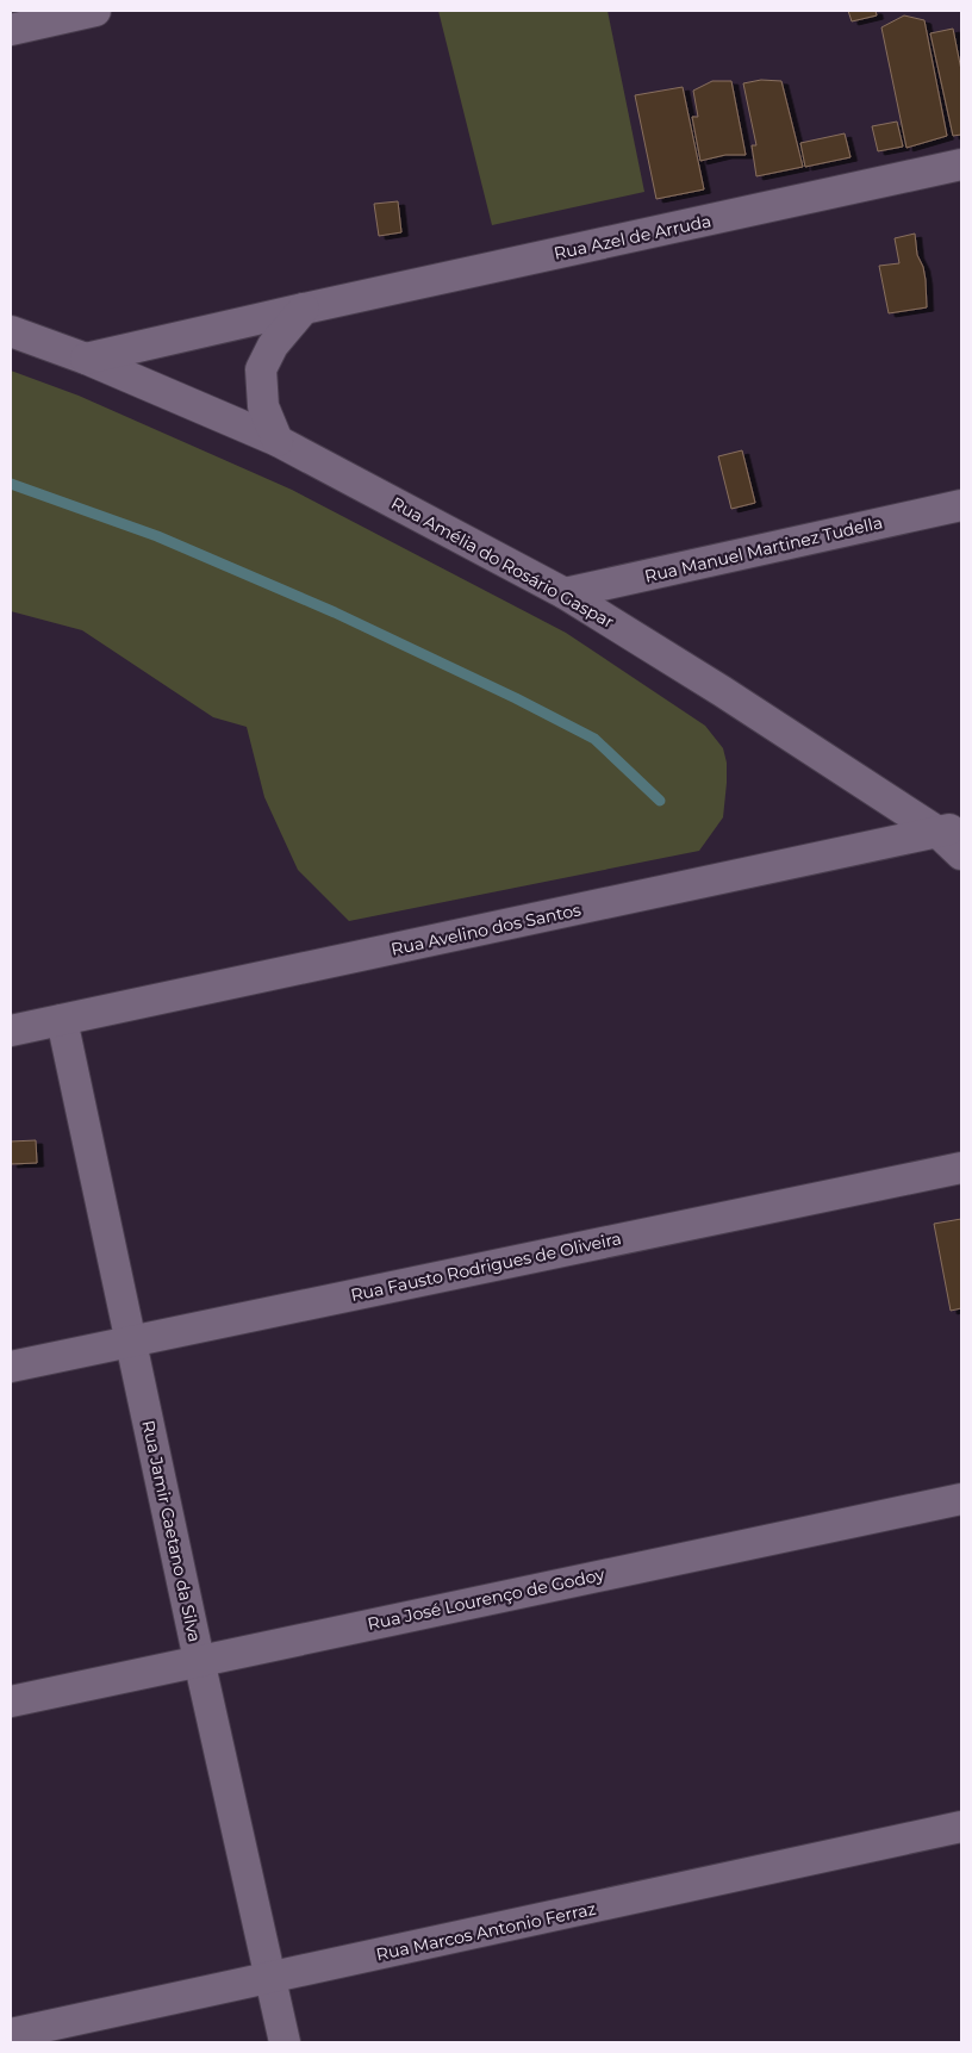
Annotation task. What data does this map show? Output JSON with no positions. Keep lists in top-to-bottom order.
{
  "streets": {
    "street": [
      "Rua Azel de Arruda",
      "Rua Manuel Martinez Tudella",
      "Rua Amélia do Rosário Gaspar",
      "Rua Avelino dos Santos",
      "Rua Fausto Rodrigues de Oliveira",
      "Rua Jamir Caetano da Silva",
      "Rua José Lourenço de Godoy",
      "Rua Marcos Antonio Ferraz"
    ]
  },
  "crossings": [
    ["Rua Azel de Arruda", "Rua Amélia do Rosário Gaspar"],
    ["Rua Manuel Martinez Tudella", "Rua Amélia do Rosário Gaspar"],
    ["Rua Amélia do Rosário Gaspar", "Rua Avelino dos Santos"],
    ["Rua Avelino dos Santos", "Rua Jamir Caetano da Silva"],
    ["Rua Fausto Rodrigues de Oliveira", "Rua Jamir Caetano da Silva"],
    ["Rua Jamir Caetano da Silva", "Rua José Lourenço de Godoy"],
    ["Rua Jamir Caetano da Silva", "Rua Marcos Antonio Ferraz"]
  ]
}
